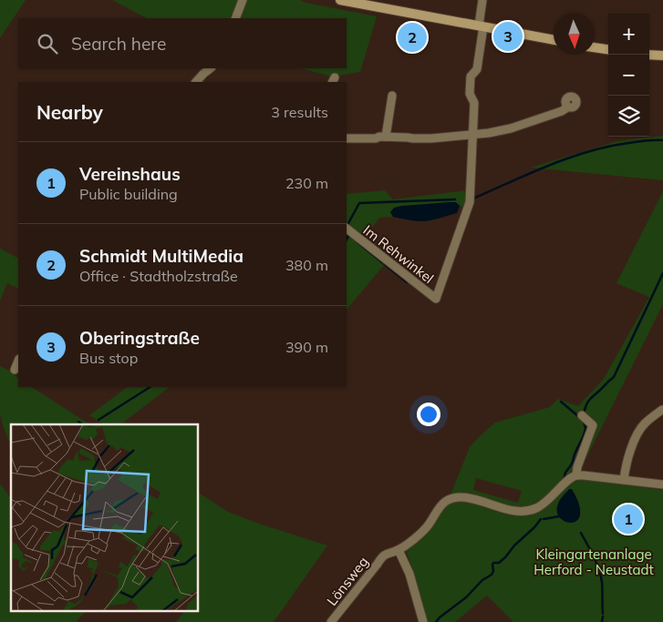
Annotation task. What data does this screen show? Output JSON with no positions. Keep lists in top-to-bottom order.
{
  "streets": {
    "street": ["Im Rehwinkel", "Lönsweg"]
  },
  "parks": ["Kleingartenanlage Herford - Neustadt"],
  "north": "bottom",
  "page": {
    "map_buttons": ["+", "−"],
    "search": "Search here",
    "pins": ["3", "2", "1"],
    "heading": ["Nearby", "3 results"],
    "list": [
      {
        "mark": "1",
        "name": "Vereinshaus",
        "note": "Public building",
        "value": "230 m"
      },
      {
        "mark": "2",
        "name": "Schmidt MultiMedia",
        "note": "Office · Stadtholzstraße",
        "value": "380 m"
      },
      {
        "mark": "3",
        "name": "Oberingstraße",
        "note": "Bus stop",
        "value": "390 m"
      }
    ]
  }
}
